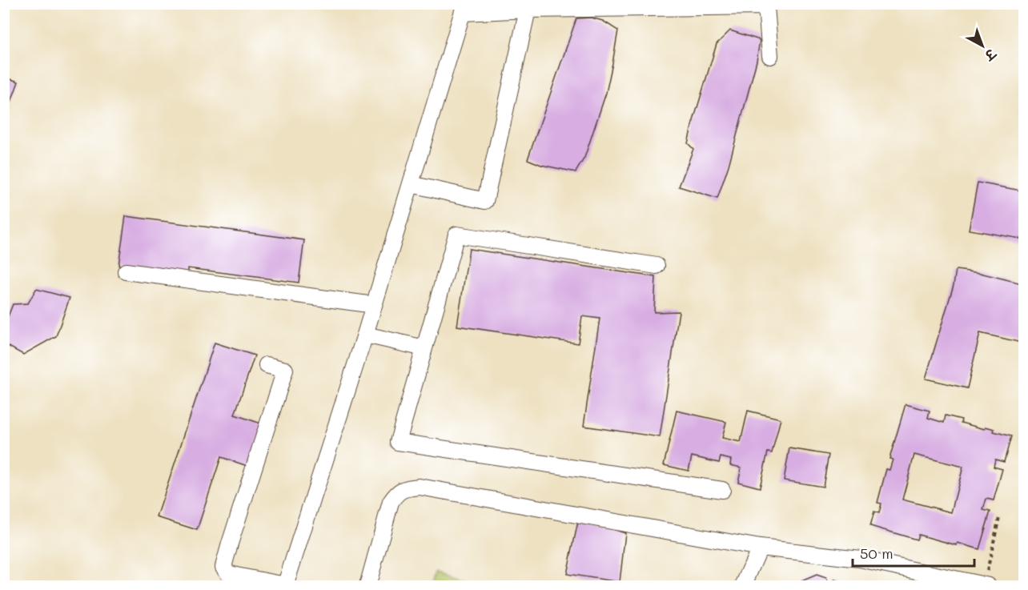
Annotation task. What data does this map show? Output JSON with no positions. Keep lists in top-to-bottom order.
{
  "scale_bar": "50 m",
  "north": "bottom right"
}
